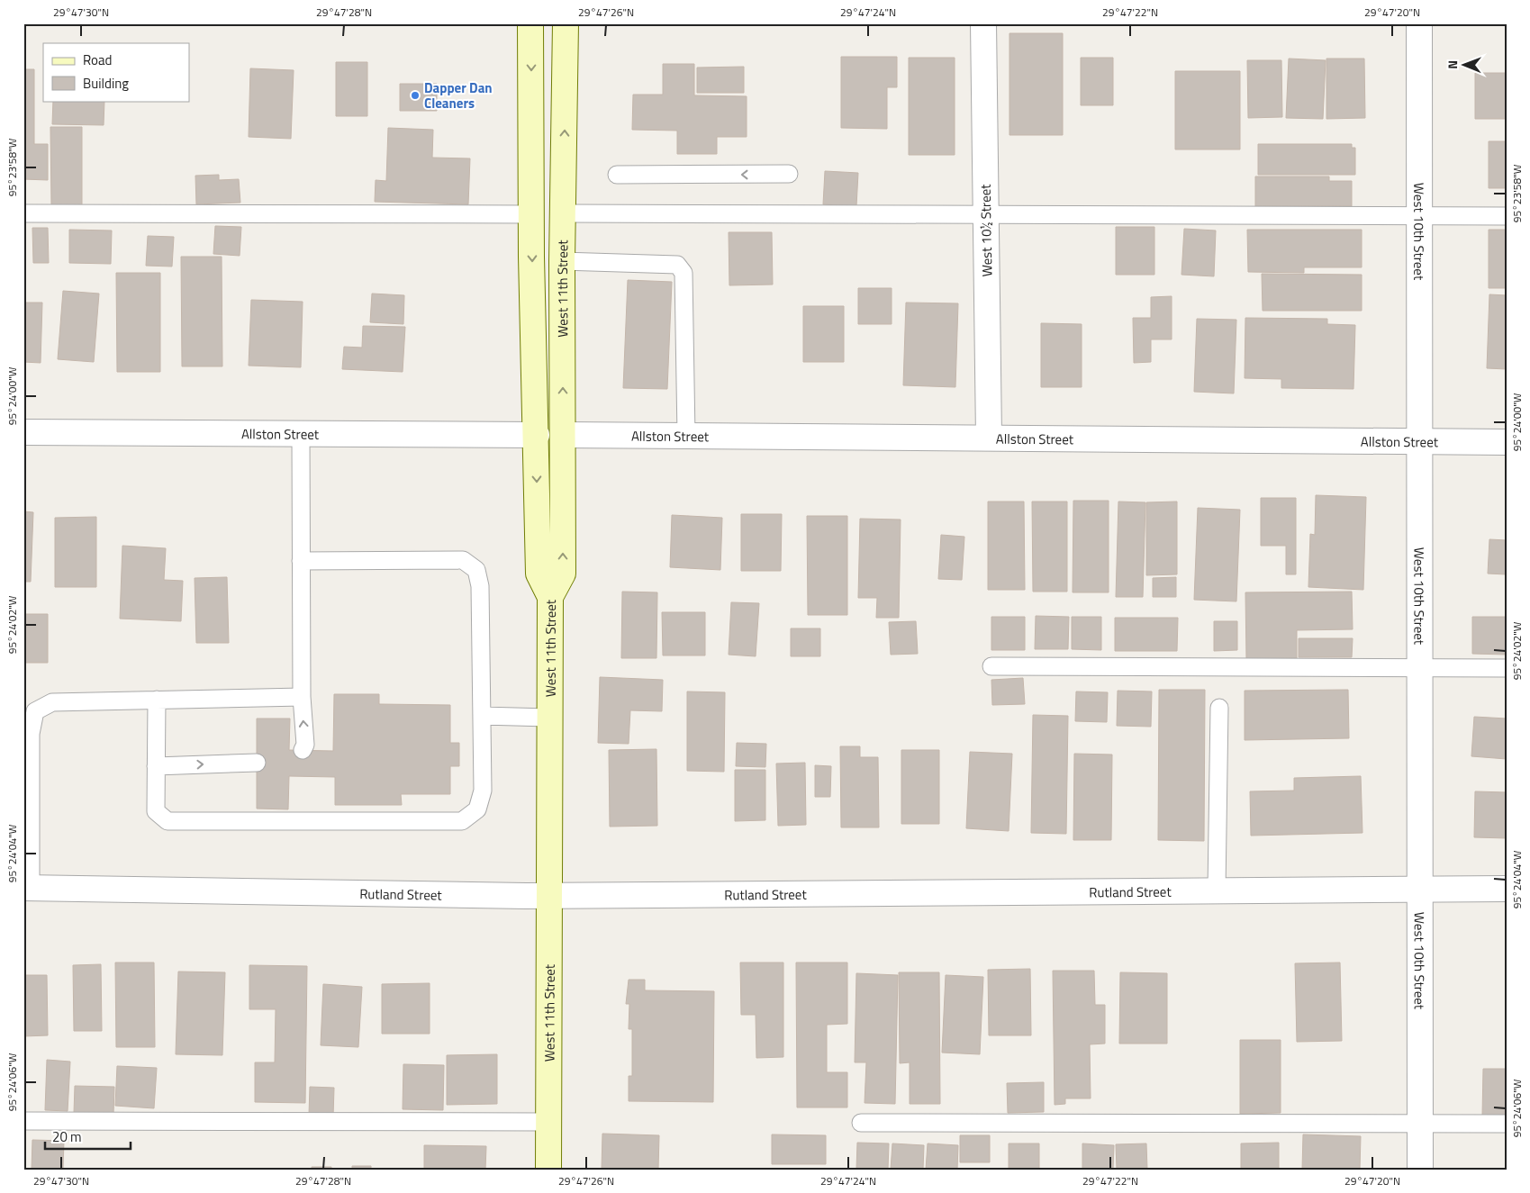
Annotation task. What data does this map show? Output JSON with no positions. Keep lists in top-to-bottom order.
{
  "streets": {
    "main road": ["West 11th Street"],
    "street": [
      "West 10½ Street",
      "West 10th Street",
      "Allston Street",
      "Rutland Street"
    ]
  },
  "crossings": [
    ["West 10½ Street", "Allston Street"],
    ["West 10th Street", "Allston Street"],
    ["West 10th Street", "Rutland Street"],
    ["West 11th Street", "Allston Street"],
    ["West 11th Street", "Rutland Street"]
  ],
  "places": ["Dapper Dan Cleaners"],
  "legend": ["Road", "Building"],
  "scale_bar": "20 m",
  "north": "left",
  "coordinates": [
    "29°47'30\"N",
    "29°47'28\"N",
    "29°47'26\"N",
    "29°47'24\"N",
    "29°47'22\"N",
    "29°47'20\"N",
    "95°23'58\"W",
    "95°24'00\"W",
    "95°24'02\"W",
    "95°24'04\"W",
    "95°24'06\"W"
  ]
}
